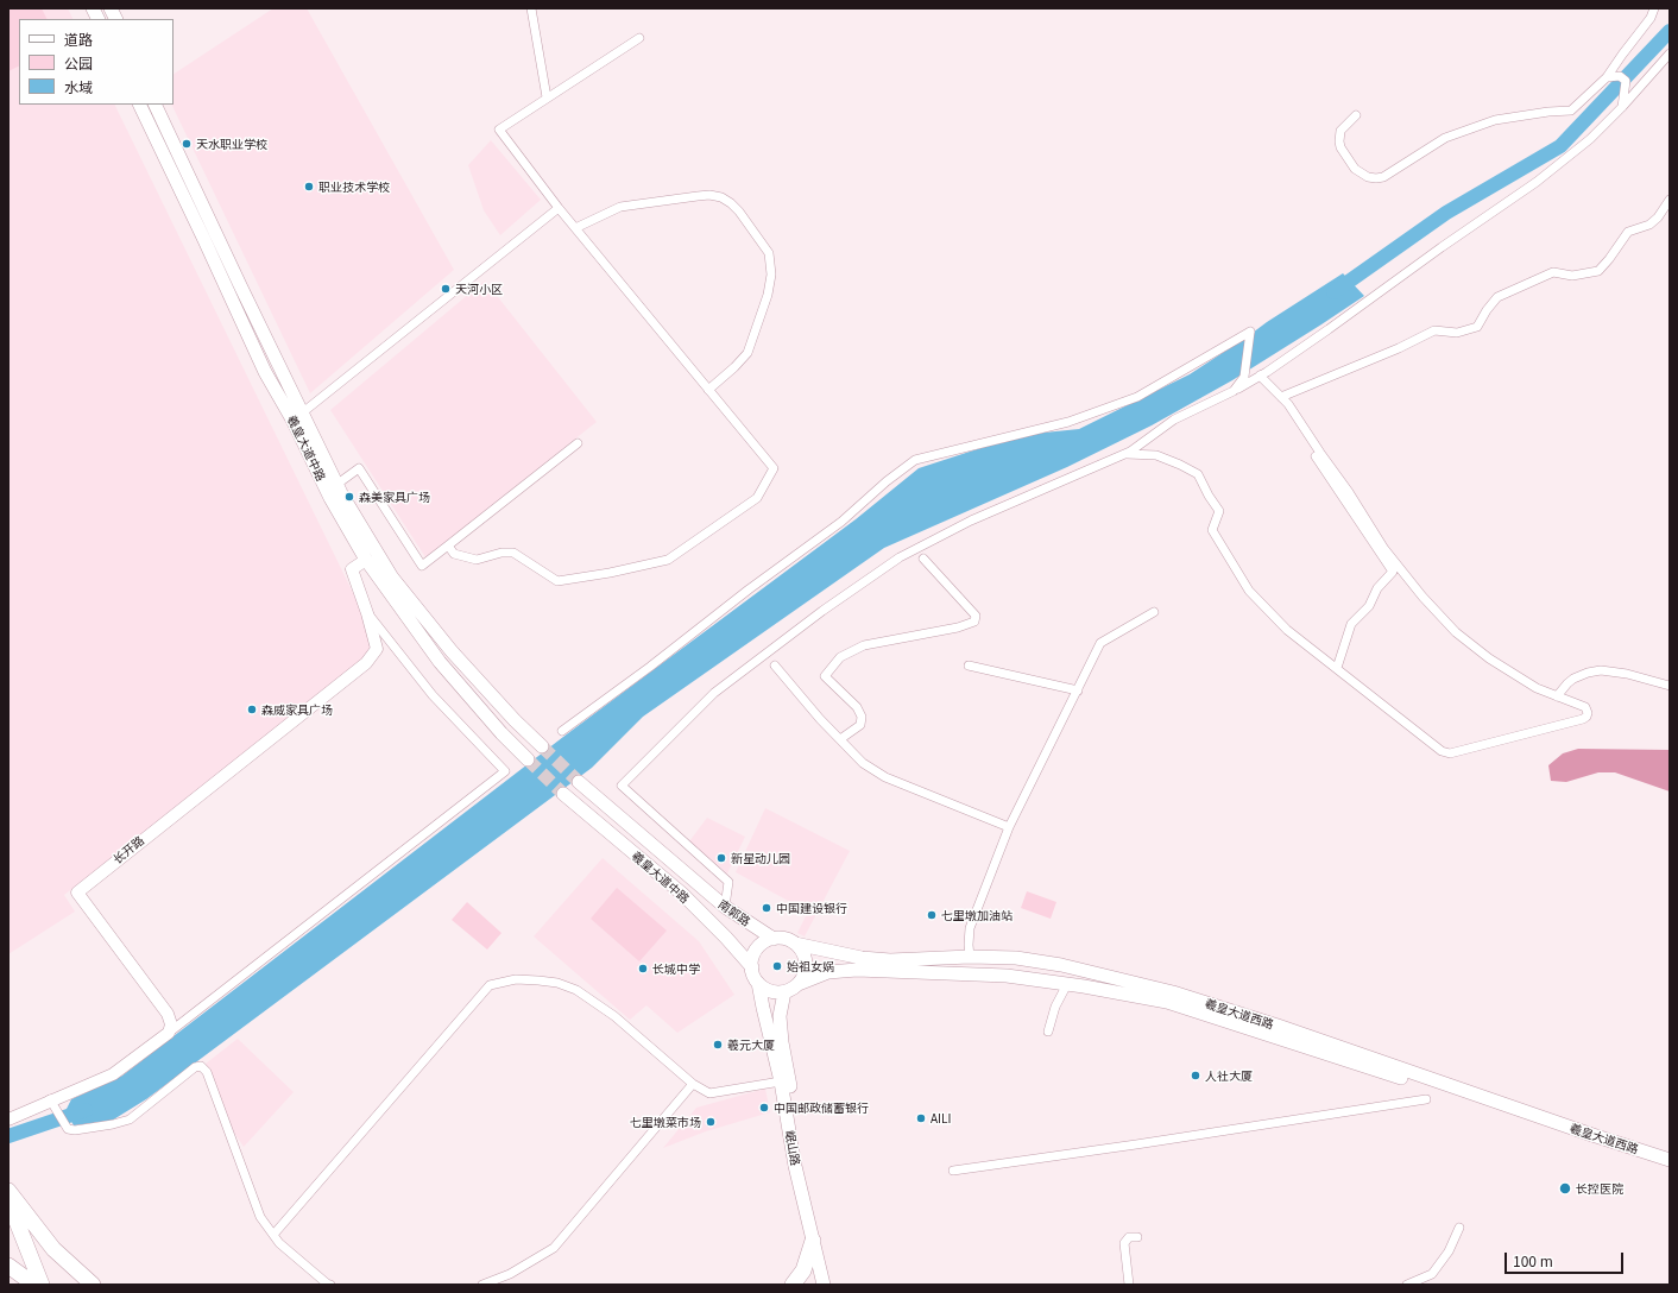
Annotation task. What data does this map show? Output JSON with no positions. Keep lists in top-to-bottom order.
{
  "streets": {
    "main road": [
      "羲皇大道中路",
      "南郭路",
      "羲皇大道西路",
      "岷山路"
    ],
    "street": ["长开路"]
  },
  "crossings": [
    ["羲皇大道中路", "长开路"],
    ["羲皇大道中路", "南郭路"],
    ["羲皇大道中路", "羲皇大道西路"],
    ["羲皇大道中路", "岷山路"],
    ["南郭路", "羲皇大道西路"],
    ["南郭路", "岷山路"],
    ["羲皇大道西路", "岷山路"]
  ],
  "places": [
    "天水职业学校",
    "职业技术学校",
    "天河小区",
    "森美家具广场",
    "森威家具广场",
    "新星动儿园",
    "中国建设银行",
    "七里墩加油站",
    "始祖女娲",
    "长城中学",
    "羲元大厦",
    "人社大厦",
    "中国邮政储蓄银行",
    "AILI",
    "七里墩菜市场",
    "长控医院"
  ],
  "legend": ["道路", "公园", "水域"],
  "scale_bar": "100 m"
}
